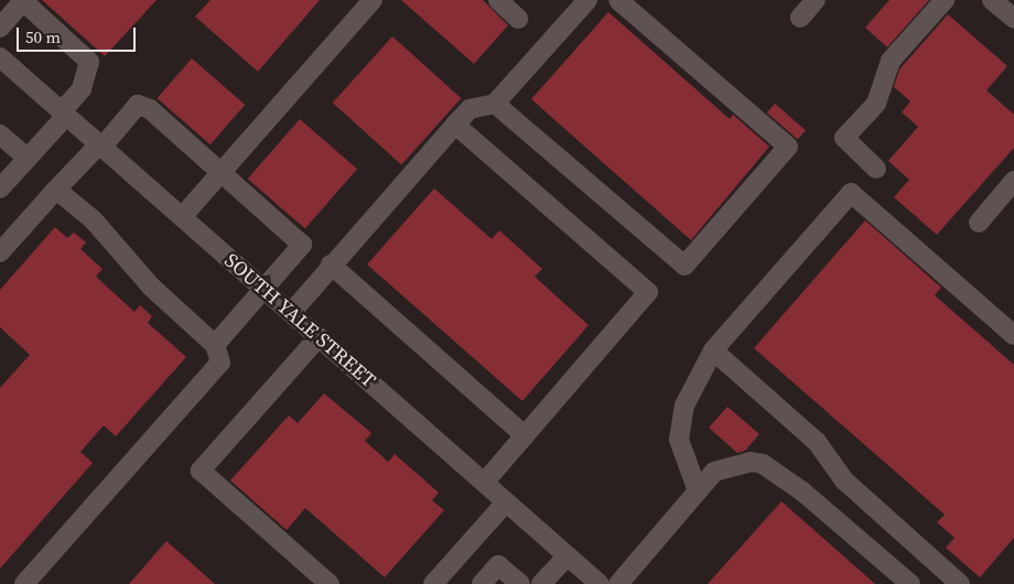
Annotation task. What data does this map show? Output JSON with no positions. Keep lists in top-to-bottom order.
{
  "streets": {
    "street": ["SOUTH YALE STREET"]
  },
  "scale_bar": "50 m"
}
